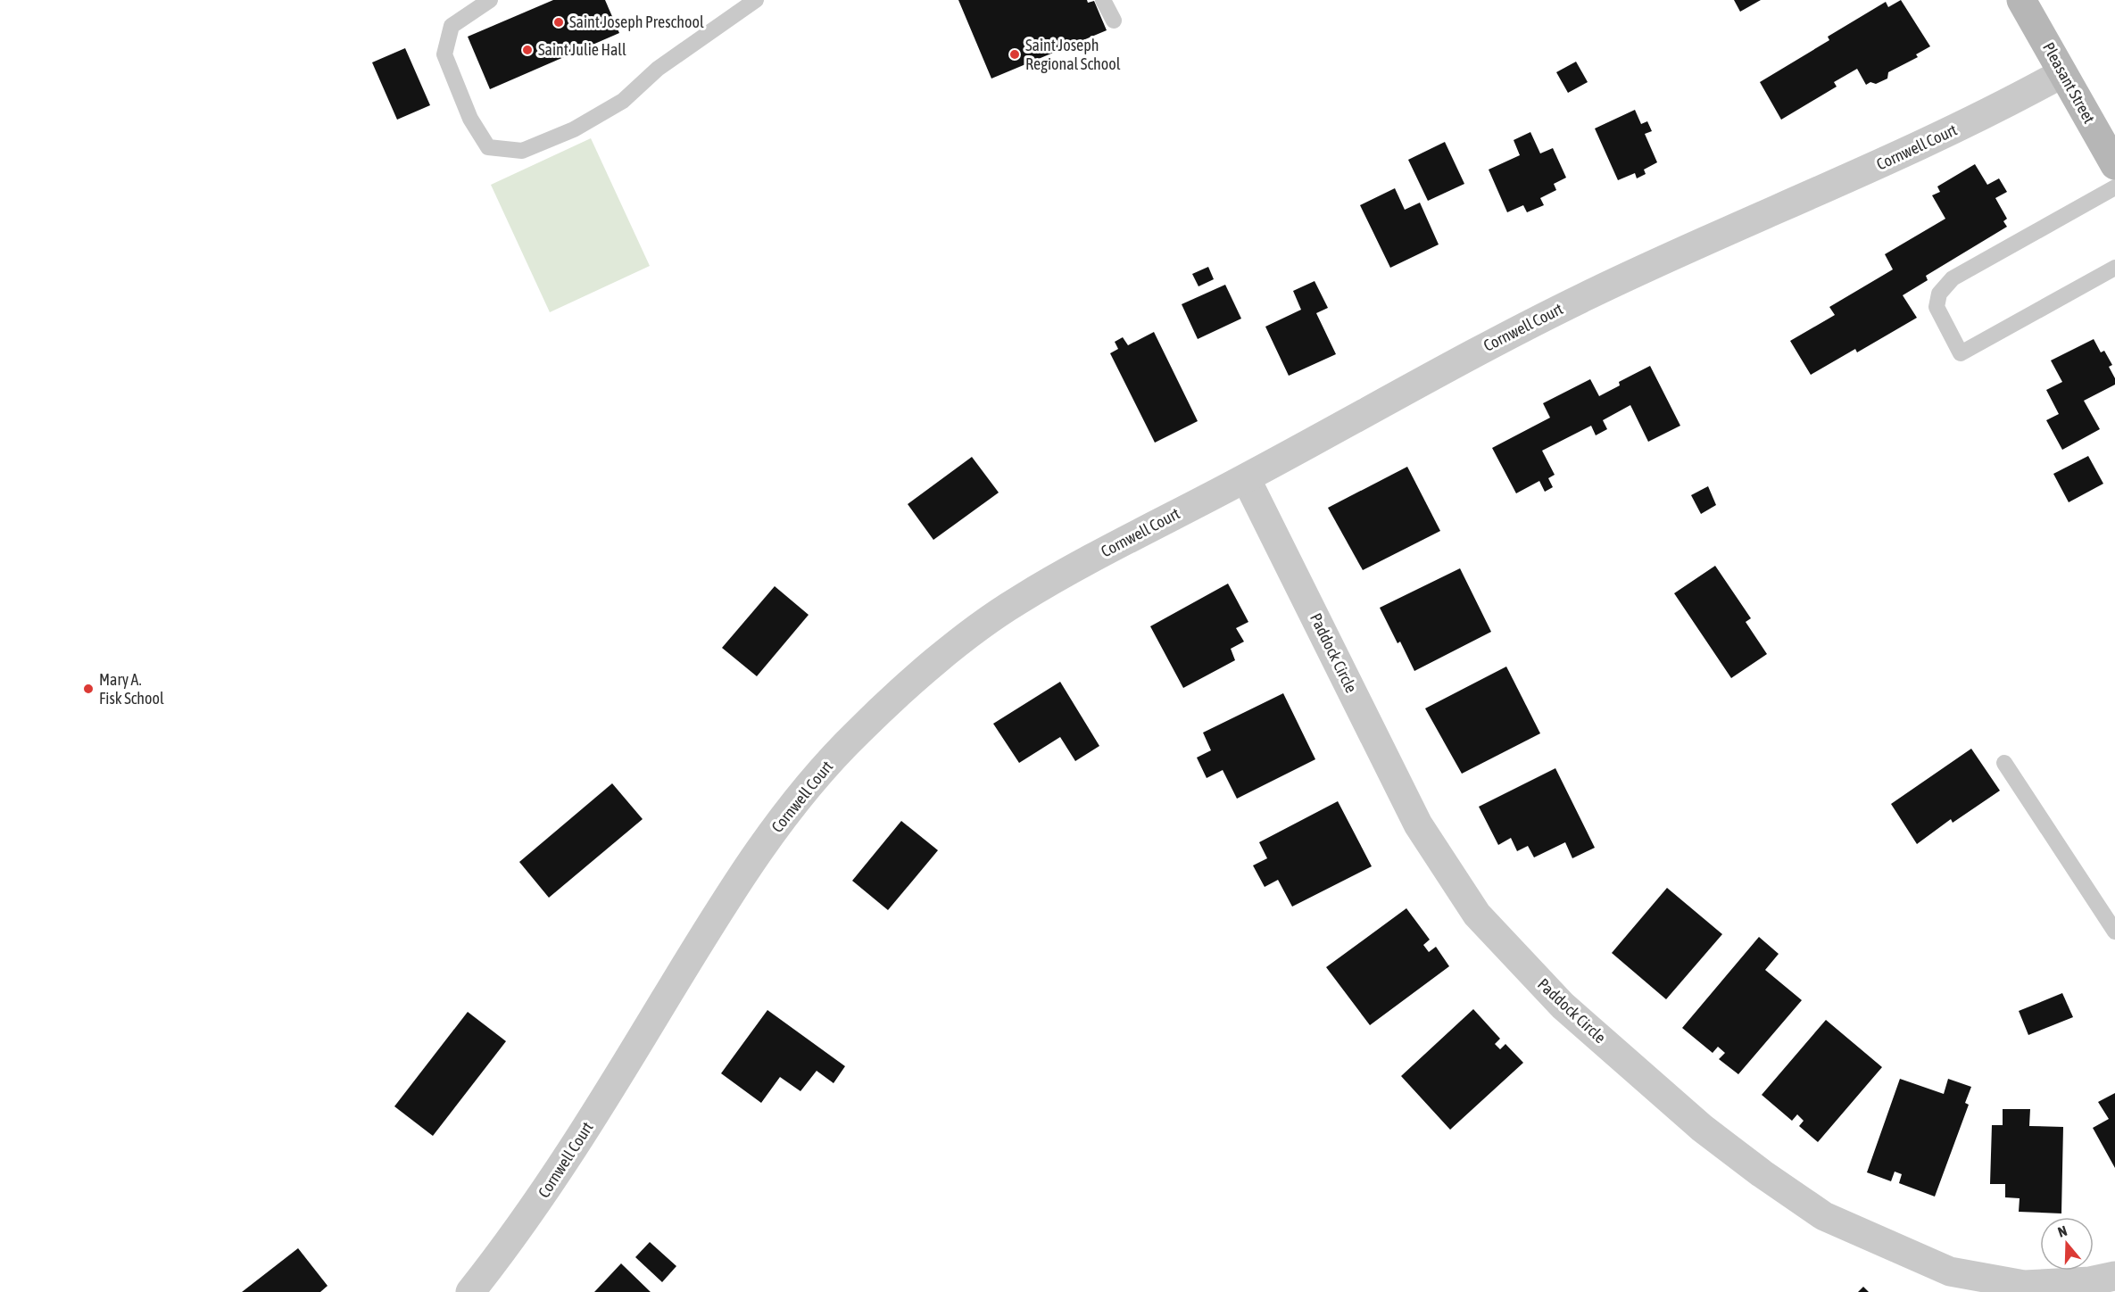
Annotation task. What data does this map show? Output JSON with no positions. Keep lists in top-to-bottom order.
{
  "streets": {
    "main road": ["Pleasant Street"],
    "street": ["Cornwell Court", "Paddock Circle"]
  },
  "crossings": [
    ["Pleasant Street", "Cornwell Court"],
    ["Cornwell Court", "Paddock Circle"]
  ],
  "places": [
    "Saint Joseph Preschool",
    "Saint Julie Hall",
    "Saint Joseph Regional School",
    "Mary A. Fisk School"
  ],
  "north": "top"
}
